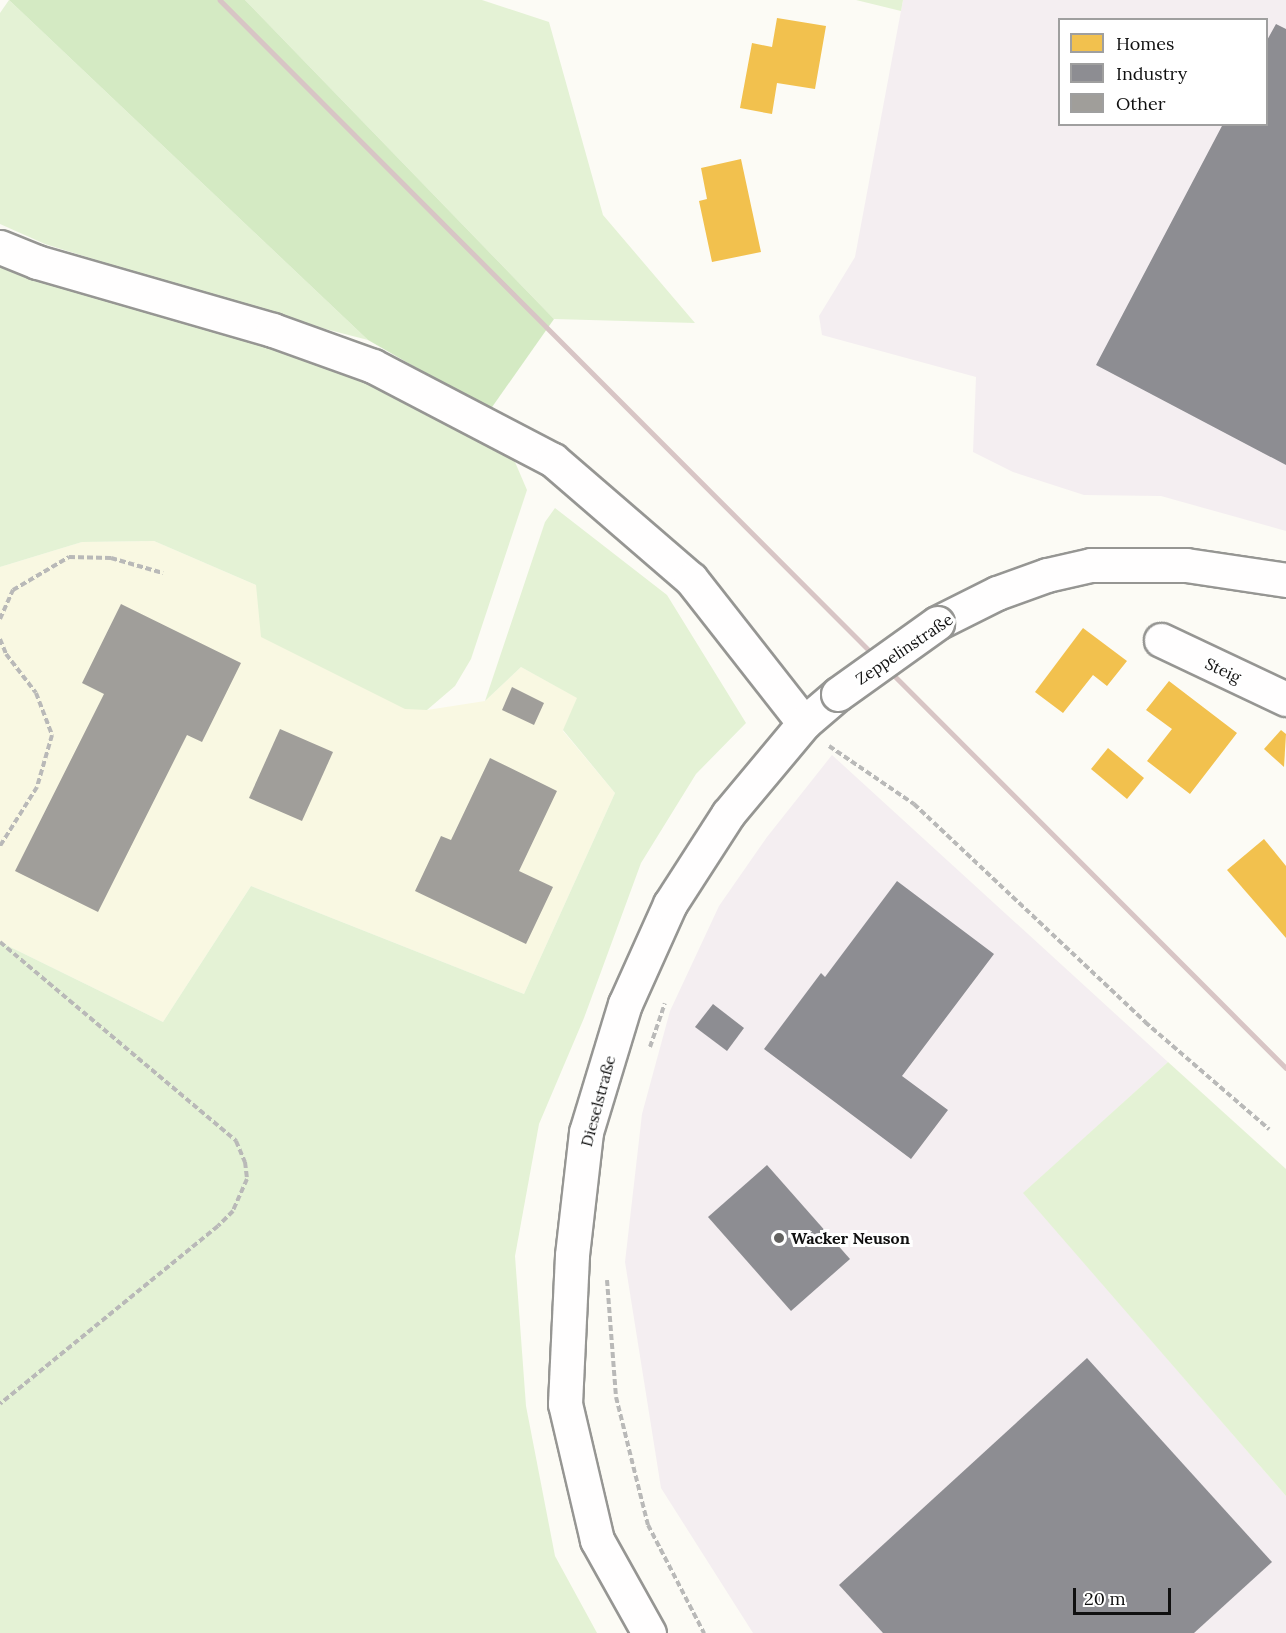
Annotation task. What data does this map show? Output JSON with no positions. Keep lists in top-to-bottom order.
{
  "streets": {
    "street": ["Zeppelinstraße", "Steig", "Dieselstraße"]
  },
  "crossings": [
    ["Zeppelinstraße", "Dieselstraße"]
  ],
  "places": ["Wacker Neuson"],
  "legend": ["Homes", "Industry", "Other"],
  "scale_bar": "20 m"
}
